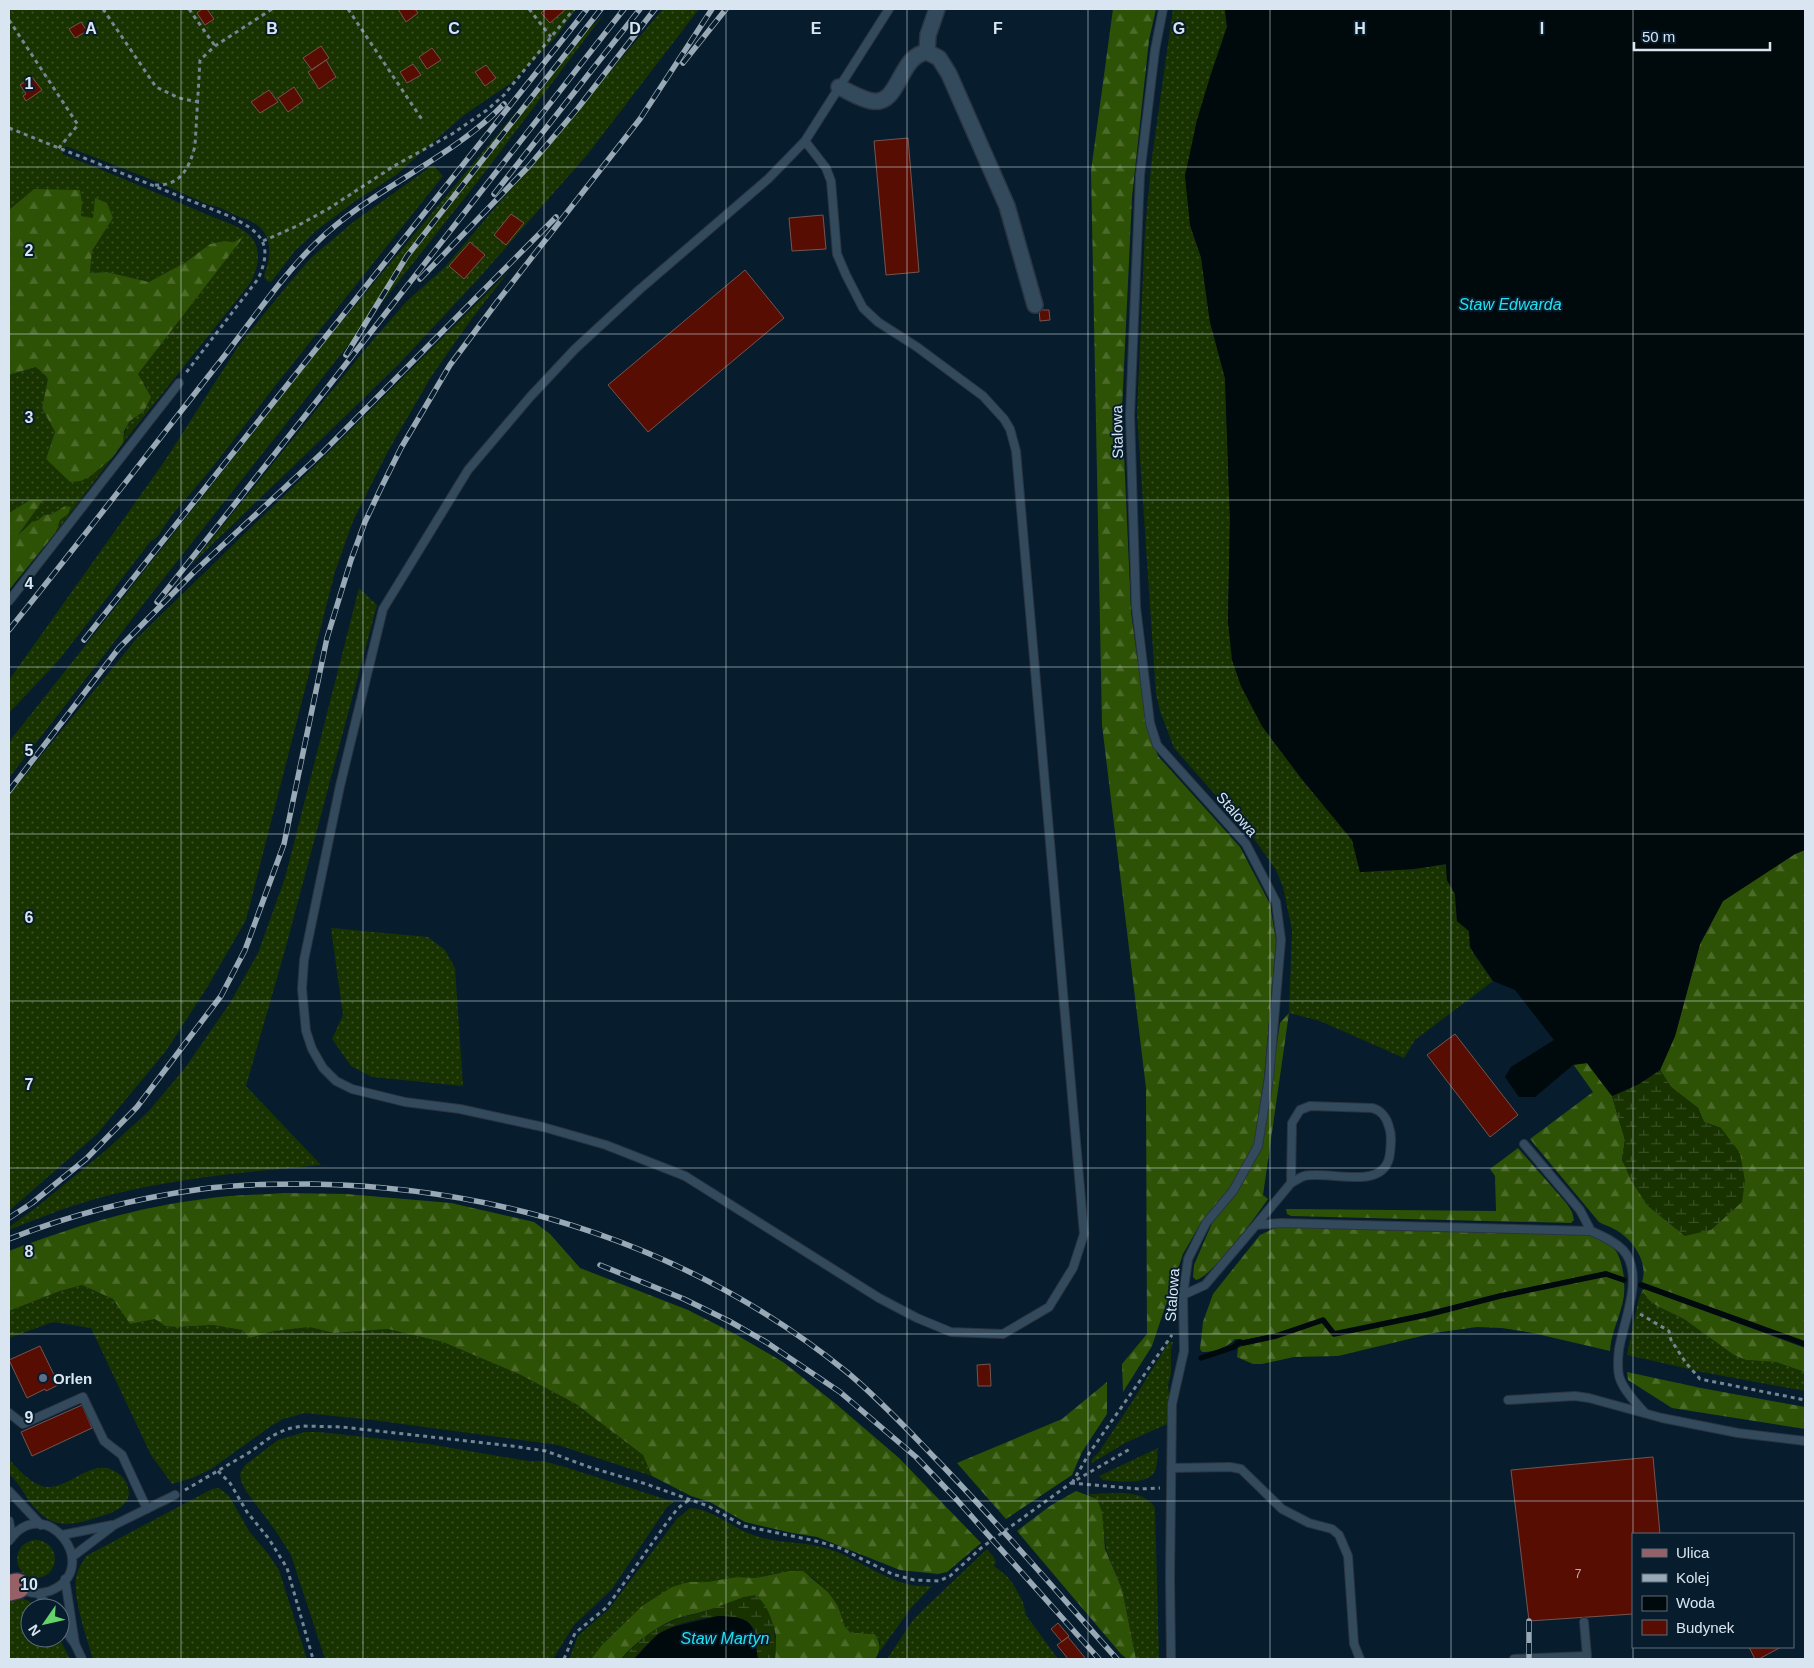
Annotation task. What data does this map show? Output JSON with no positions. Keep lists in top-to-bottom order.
{
  "streets": {
    "lane": ["Stalowa"]
  },
  "water": ["Staw Edwarda", "Staw Martyn"],
  "places": ["Orlen"],
  "house_numbers": ["7"],
  "legend": [
    "Ulica",
    "Kolej",
    "Woda",
    "Budynek"
  ],
  "scale_bar": "50 m",
  "north": "bottom left",
  "grid": {
    "columns": [
      "A",
      "B",
      "C",
      "D",
      "E",
      "F",
      "G",
      "H",
      "I"
    ],
    "rows": [
      "1",
      "2",
      "3",
      "4",
      "5",
      "6",
      "7",
      "8",
      "9",
      "10"
    ]
  }
}
